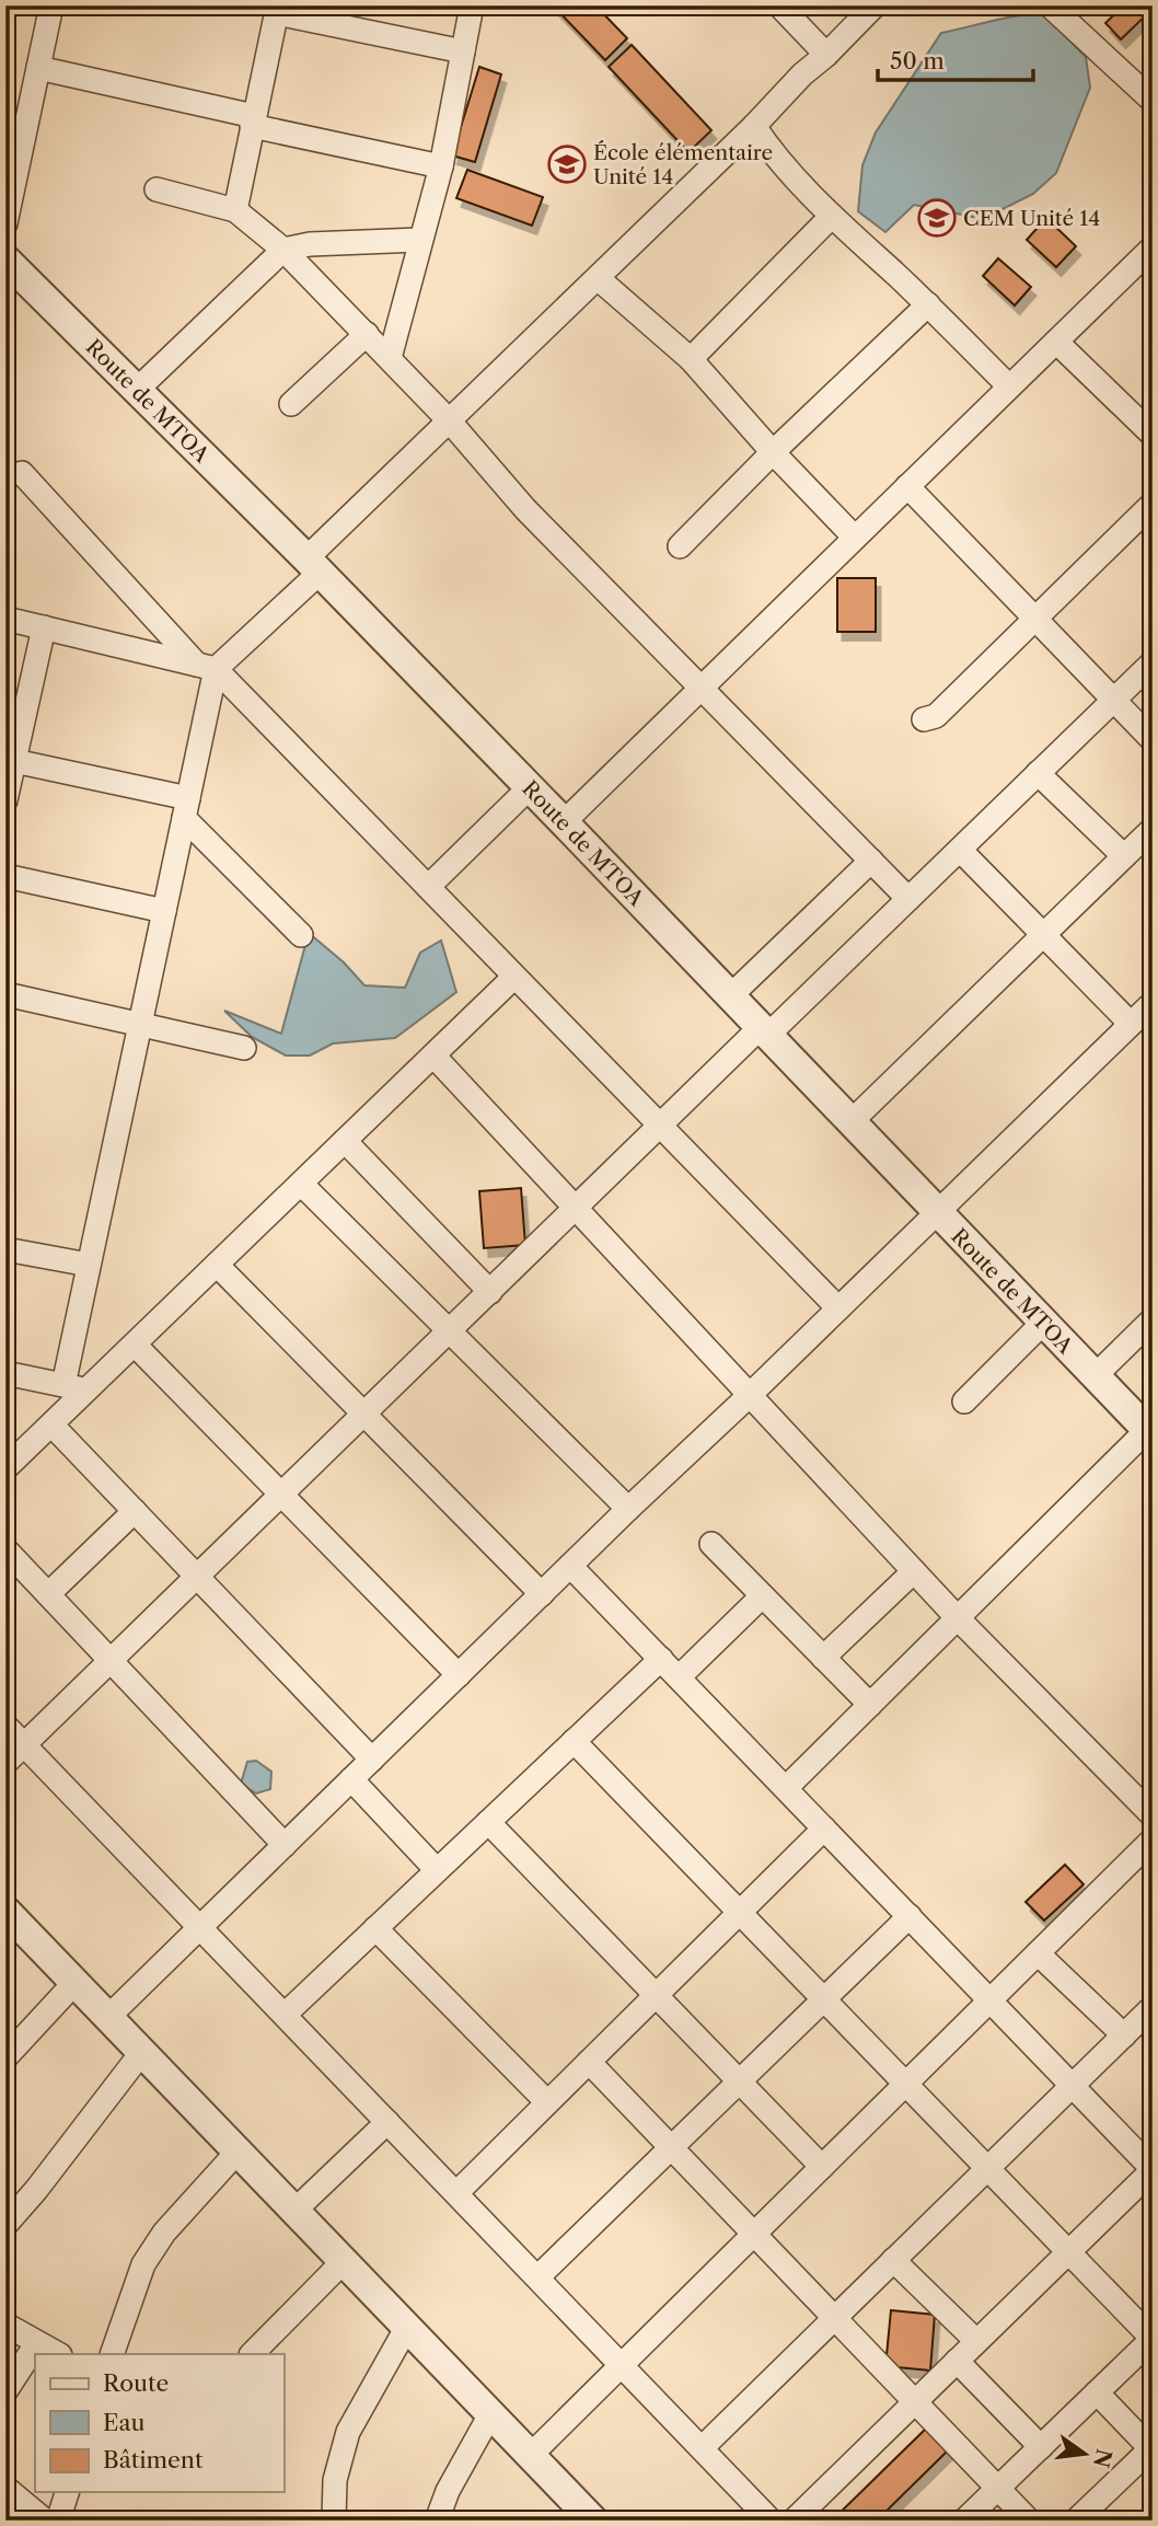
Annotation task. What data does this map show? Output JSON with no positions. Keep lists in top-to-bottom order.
{
  "streets": {
    "street": ["Route de MTOA"]
  },
  "places": {
    "school or university": ["École élémentaire Unité 14", "CEM Unité 14"]
  },
  "legend": ["Route", "Eau", "Bâtiment"],
  "scale_bar": "50 m",
  "north": "right"
}
